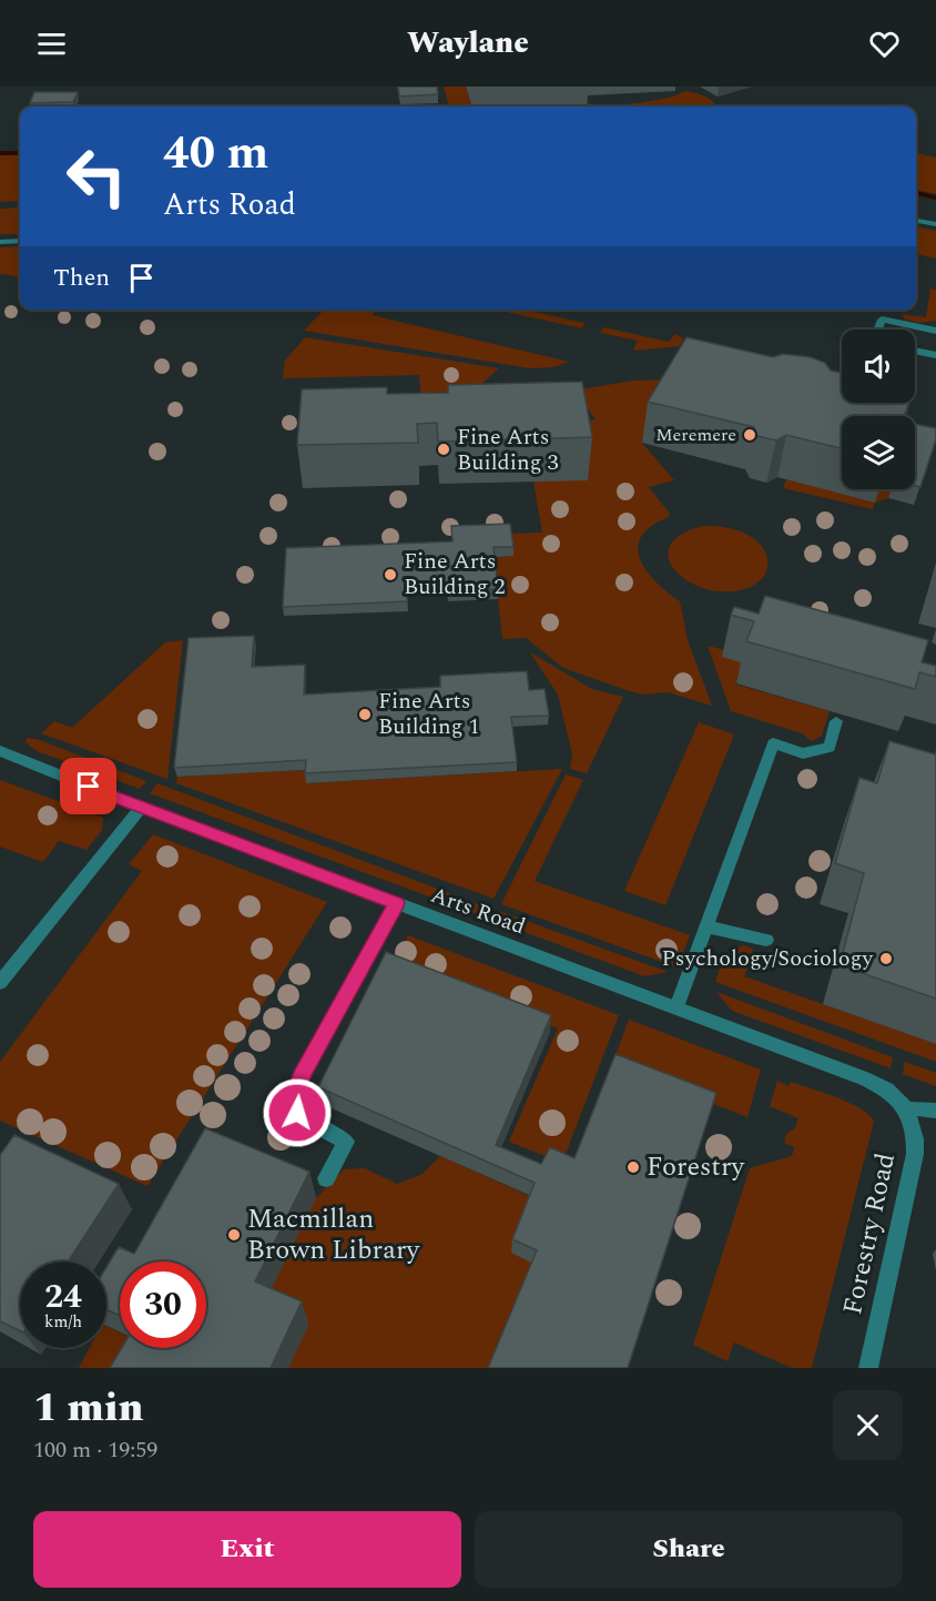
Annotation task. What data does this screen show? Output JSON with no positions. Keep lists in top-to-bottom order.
{
  "streets": {
    "street": ["Arts Road", "Forestry Road"]
  },
  "crossings": [
    ["Arts Road", "Forestry Road"]
  ],
  "places": [
    "Meremere",
    "Fine Arts Building 3",
    "Fine Arts Building 2",
    "Fine Arts Building 1",
    "Psychology/Sociology",
    "Forestry",
    "Macmillan Brown Library"
  ],
  "page": {
    "header": "Waylane",
    "turn": ["40 m", "Arts Road"],
    "then": "Then",
    "speed": "24 km/h",
    "limit": "30",
    "heading": ["1 min", "100 m · 19:59"],
    "buttons": ["Exit", "Share"]
  }
}
